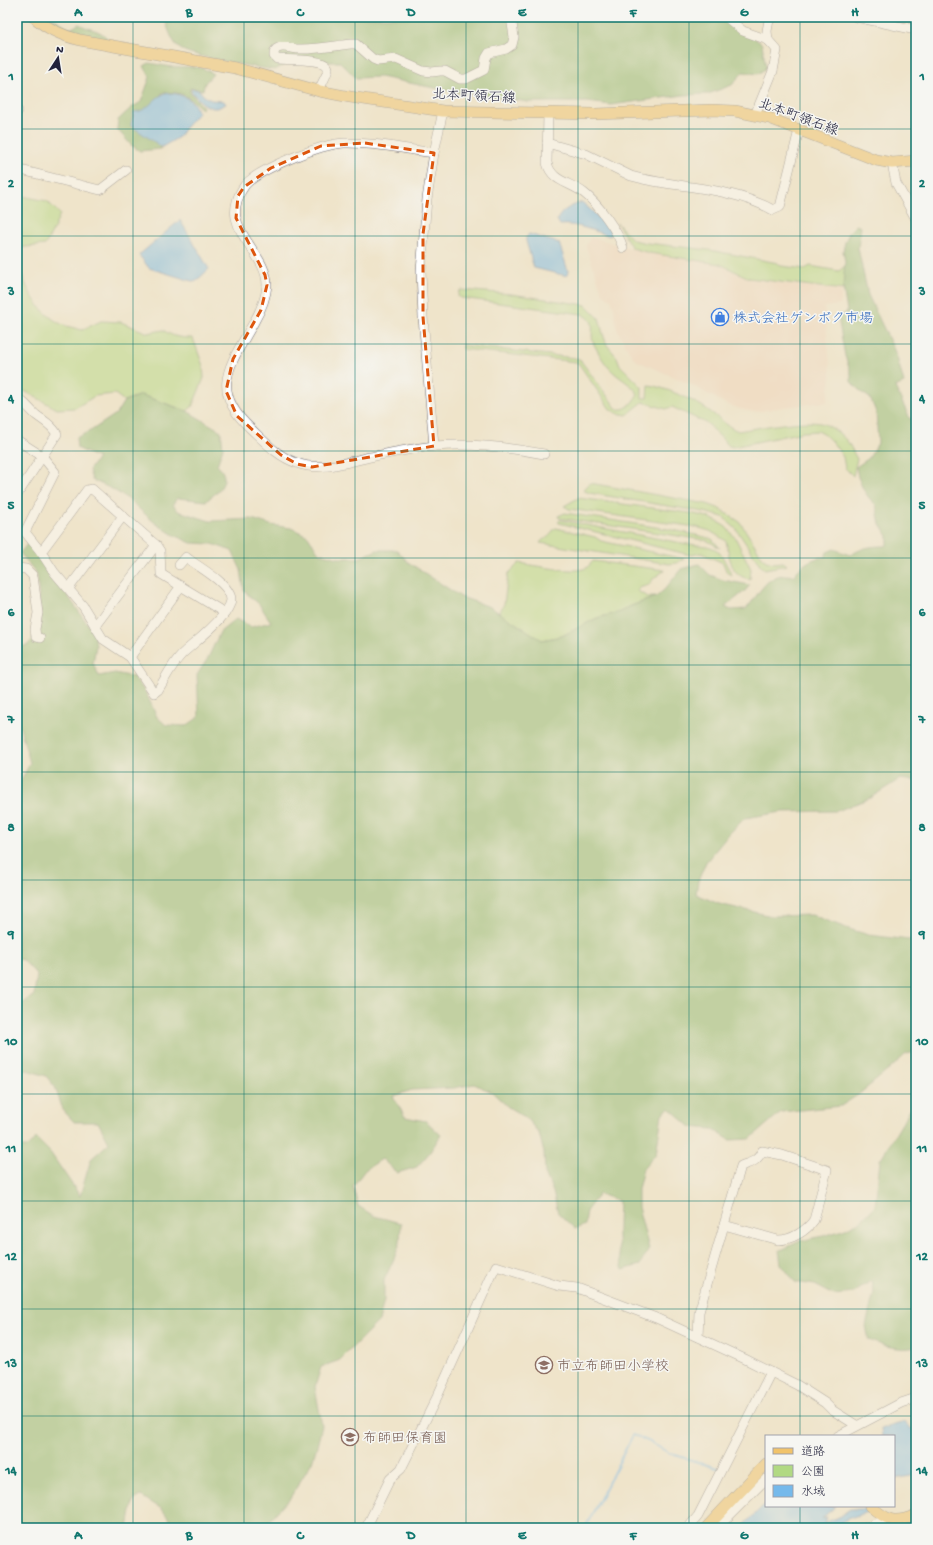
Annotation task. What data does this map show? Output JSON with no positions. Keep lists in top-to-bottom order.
{
  "streets": {
    "main road": ["北本町領石線"]
  },
  "places": {
    "shop": ["株式会社ゲンボク市場"],
    "school or university": ["市立布師田小学校", "布師田保育園"]
  },
  "legend": ["道路", "公園", "水域"],
  "north": "top",
  "grid": {
    "columns": [
      "A",
      "B",
      "C",
      "D",
      "E",
      "F",
      "G",
      "H"
    ],
    "rows": [
      "1",
      "2",
      "3",
      "4",
      "5",
      "6",
      "7",
      "8",
      "9",
      "10",
      "11",
      "12",
      "13",
      "14"
    ]
  }
}
